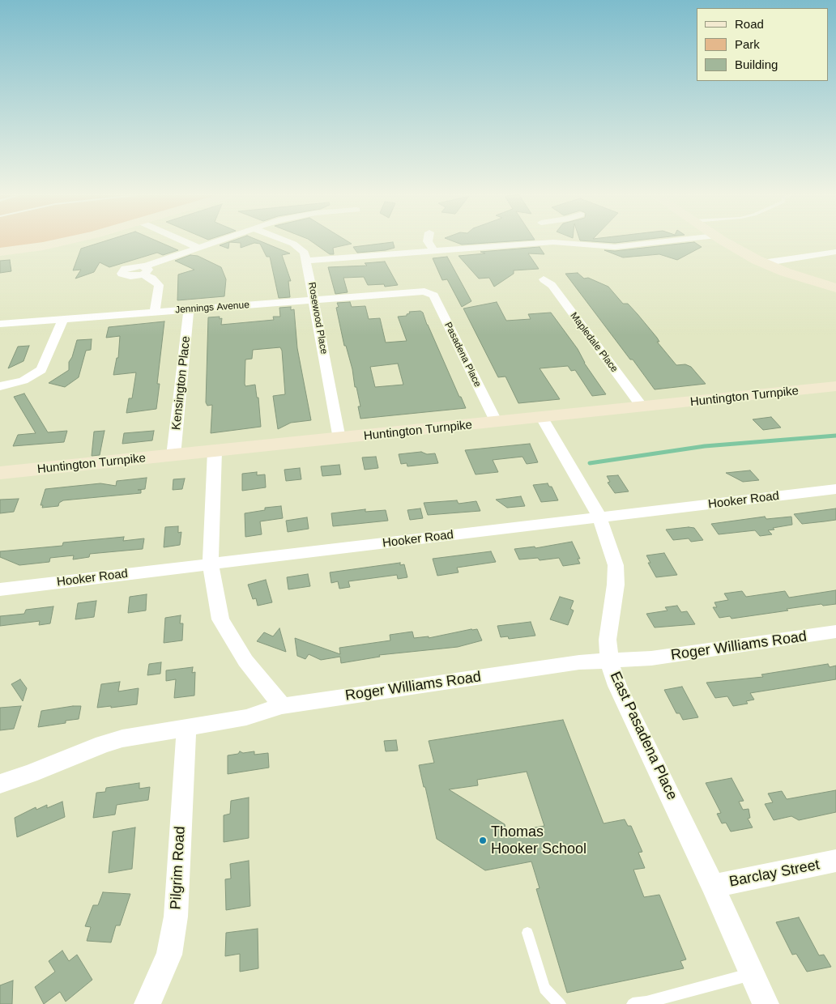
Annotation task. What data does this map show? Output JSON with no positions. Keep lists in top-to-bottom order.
{
  "streets": {
    "main road": ["Huntington Turnpike"],
    "street": [
      "Jennings Avenue",
      "Rosewood Place",
      "Mapledale Place",
      "Pasadena Place",
      "Kensington Place",
      "Hooker Road",
      "Roger Williams Road",
      "East Pasadena Place",
      "Pilgrim Road",
      "Barclay Street"
    ]
  },
  "crossings": [
    ["Jennings Avenue", "Rosewood Place"],
    ["Jennings Avenue", "Pasadena Place"],
    ["Jennings Avenue", "Kensington Place"],
    ["Rosewood Place", "Huntington Turnpike"],
    ["Mapledale Place", "Huntington Turnpike"],
    ["Pasadena Place", "Huntington Turnpike"],
    ["Kensington Place", "Huntington Turnpike"],
    ["Huntington Turnpike", "East Pasadena Place"],
    ["Hooker Road", "East Pasadena Place"],
    ["Roger Williams Road", "East Pasadena Place"],
    ["Roger Williams Road", "Pilgrim Road"],
    ["East Pasadena Place", "Barclay Street"]
  ],
  "places": ["Thomas Hooker School"],
  "legend": ["Road", "Park", "Building"]
}
